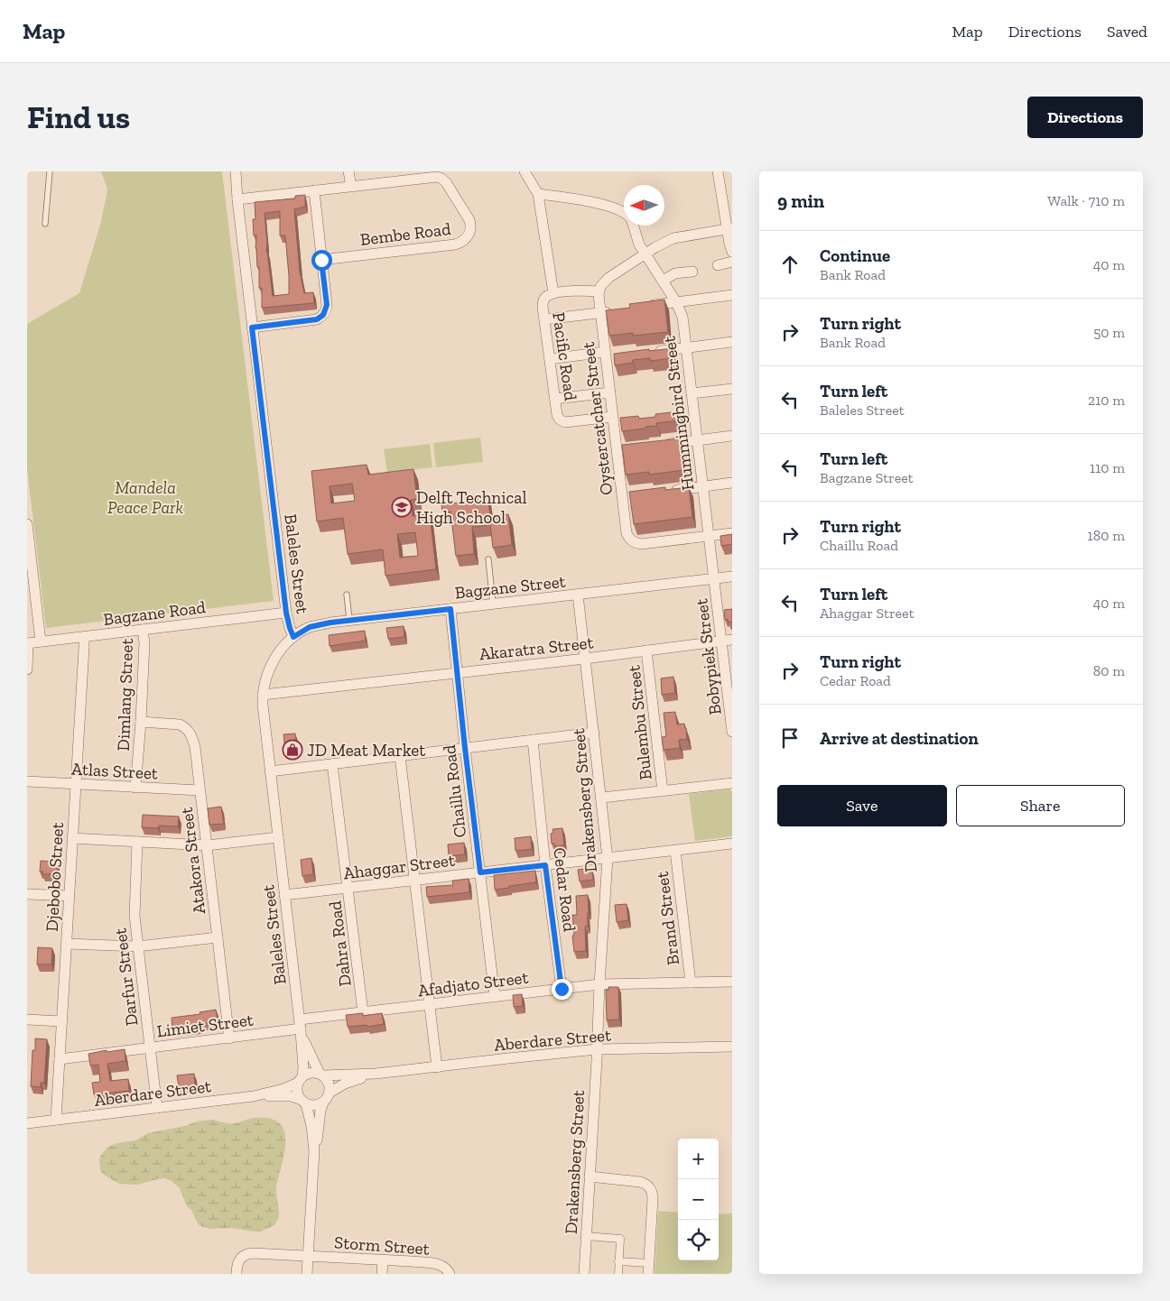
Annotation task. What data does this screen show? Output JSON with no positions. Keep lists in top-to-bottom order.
{
  "streets": {
    "street": [
      "Bembe Road",
      "Pacific Road",
      "Hummingbird Street",
      "Oystercatcher Street",
      "Baleles Street",
      "Bagzane Street",
      "Bagzane Road",
      "Akaratra Street",
      "Bobypiek Street",
      "Dimlang Street",
      "Bulembu Street",
      "Atlas Street",
      "Chaillu Road",
      "Drakensberg Street",
      "Atakora Street",
      "Ahaggar Street",
      "Djebobo Street",
      "Cedar Road",
      "Brand Street",
      "Dahra Road",
      "Darfur Street",
      "Afadjato Street",
      "Limiet Street",
      "Aberdare Street",
      "Storm Street"
    ]
  },
  "crossings": [
    ["Pacific Road", "Oystercatcher Street"],
    ["Hummingbird Street", "Oystercatcher Street"],
    ["Hummingbird Street", "Bagzane Street"],
    ["Hummingbird Street", "Bobypiek Street"],
    ["Baleles Street", "Bagzane Street"],
    ["Baleles Street", "Bagzane Road"],
    ["Baleles Street", "Akaratra Street"],
    ["Baleles Street", "Ahaggar Street"],
    ["Baleles Street", "Afadjato Street"],
    ["Baleles Street", "Limiet Street"],
    ["Baleles Street", "Aberdare Street"],
    ["Bagzane Street", "Bobypiek Street"],
    ["Bagzane Street", "Chaillu Road"],
    ["Bagzane Street", "Drakensberg Street"],
    ["Bagzane Road", "Dimlang Street"],
    ["Bagzane Road", "Djebobo Street"],
    ["Akaratra Street", "Bobypiek Street"],
    ["Akaratra Street", "Bulembu Street"],
    ["Akaratra Street", "Chaillu Road"],
    ["Akaratra Street", "Drakensberg Street"],
    ["Dimlang Street", "Atlas Street"],
    ["Dimlang Street", "Atakora Street"],
    ["Atlas Street", "Atakora Street"],
    ["Atlas Street", "Djebobo Street"],
    ["Chaillu Road", "Ahaggar Street"],
    ["Chaillu Road", "Afadjato Street"],
    ["Drakensberg Street", "Ahaggar Street"],
    ["Drakensberg Street", "Afadjato Street"],
    ["Drakensberg Street", "Aberdare Street"],
    ["Atakora Street", "Limiet Street"],
    ["Ahaggar Street", "Cedar Road"],
    ["Ahaggar Street", "Brand Street"],
    ["Ahaggar Street", "Dahra Road"],
    ["Djebobo Street", "Limiet Street"],
    ["Djebobo Street", "Aberdare Street"],
    ["Cedar Road", "Afadjato Street"],
    ["Brand Street", "Afadjato Street"],
    ["Dahra Road", "Afadjato Street"],
    ["Darfur Street", "Limiet Street"],
    ["Darfur Street", "Aberdare Street"],
    ["Afadjato Street", "Limiet Street"]
  ],
  "parks": ["Mandela Peace Park"],
  "places": {
    "school or university": ["Delft Technical High School"],
    "shop": ["JD Meat Market"]
  },
  "north": "left",
  "page": {
    "header": "Map",
    "nav": ["Map", "Directions", "Saved"],
    "buttons": [
      "Directions",
      ["Save", "Share"]
    ],
    "title": "Find us",
    "heading": ["9 min", "Walk · 710 m"],
    "list": [
      ["Continue", "Bank Road", "40 m"],
      ["Turn right", "Bank Road", "50 m"],
      ["Turn left", "Baleles Street", "210 m"],
      ["Turn left", "Bagzane Street", "110 m"],
      ["Turn right", "Chaillu Road", "180 m"],
      ["Turn left", "Ahaggar Street", "40 m"],
      ["Turn right", "Cedar Road", "80 m"],
      "Arrive at destination"
    ],
    "map_buttons": ["+", "−"]
  }
}
